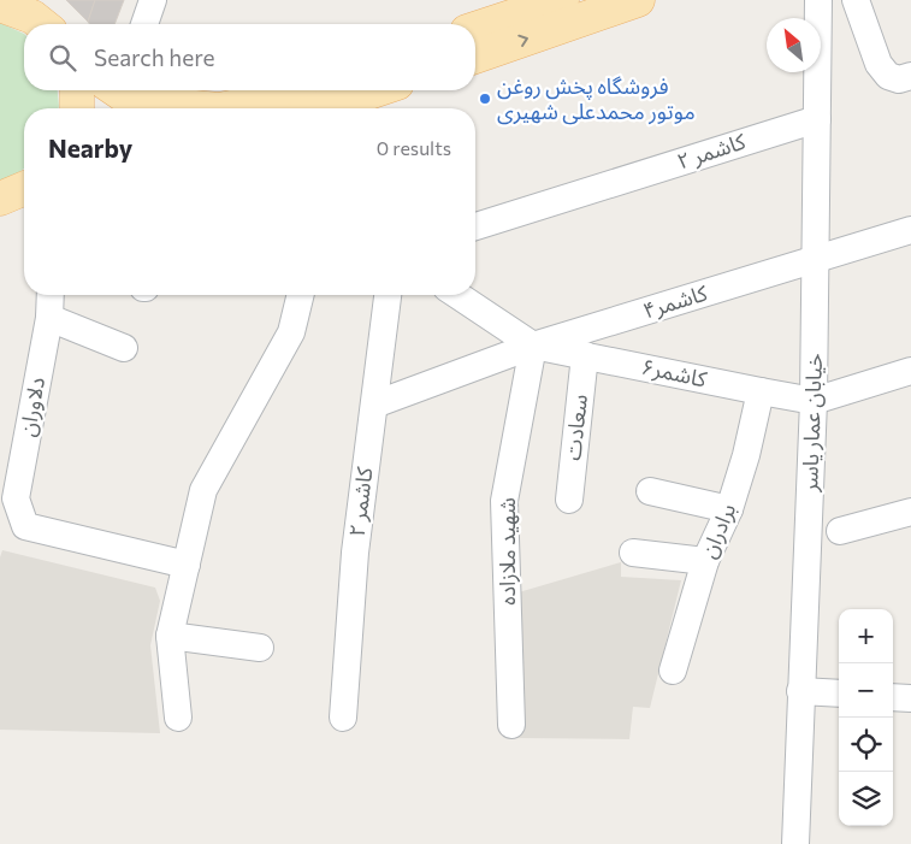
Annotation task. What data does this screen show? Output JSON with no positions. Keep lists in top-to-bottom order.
{
  "streets": {
    "street": [
      "کاشمر ۲",
      "کاشمر۴",
      "کاشمر۶",
      "دلاوران",
      "خیابان عمار یاسر",
      "سعادت",
      "برادران",
      "شهید ملازاده"
    ]
  },
  "crossings": [
    ["کاشمر ۲", "کاشمر۴"],
    ["کاشمر ۲", "خیابان عمار یاسر"],
    ["کاشمر۴", "کاشمر۶"],
    ["کاشمر۴", "خیابان عمار یاسر"],
    ["کاشمر۴", "شهید ملازاده"],
    ["کاشمر۶", "خیابان عمار یاسر"],
    ["کاشمر۶", "سعادت"],
    ["کاشمر۶", "برادران"],
    ["کاشمر۶", "شهید ملازاده"]
  ],
  "places": ["فروشگاه پخش روغن موتور محمدعلی شهیری"],
  "north": "top left",
  "page": {
    "search": "Search here",
    "heading": ["Nearby", "0 results"],
    "map_buttons": ["+", "−"]
  }
}
